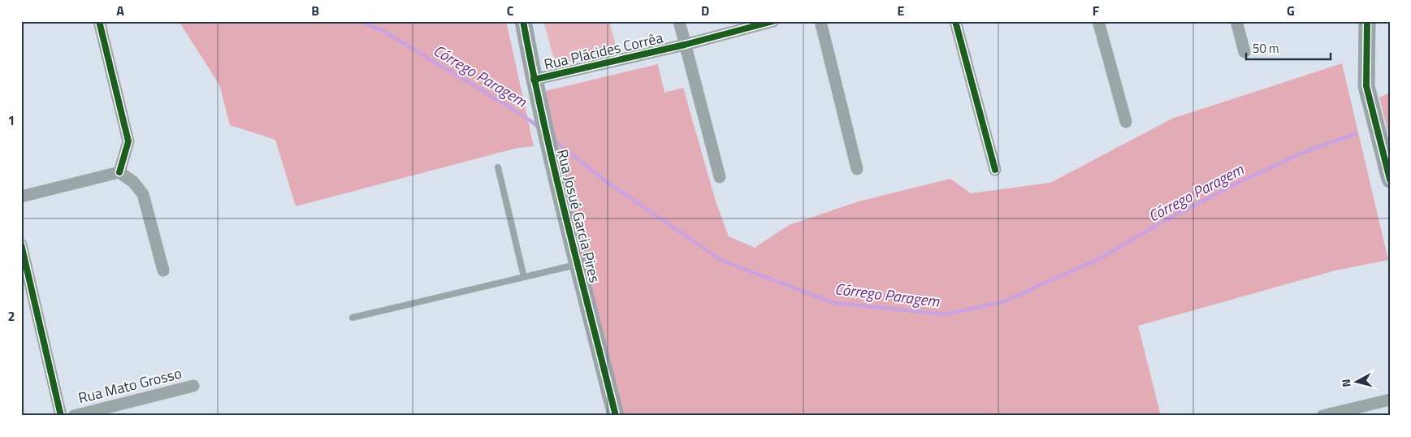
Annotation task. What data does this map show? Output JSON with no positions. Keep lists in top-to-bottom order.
{
  "streets": {
    "street": ["Rua Plácides Corrêa", "Rua Josué Garcia Pires", "Rua Mato Grosso"]
  },
  "crossings": [
    ["Rua Plácides Corrêa", "Rua Josué Garcia Pires"]
  ],
  "water": ["Córrego Paragem"],
  "scale_bar": "50 m",
  "north": "left",
  "grid": {
    "columns": [
      "A",
      "B",
      "C",
      "D",
      "E",
      "F",
      "G"
    ],
    "rows": ["1", "2"]
  }
}
